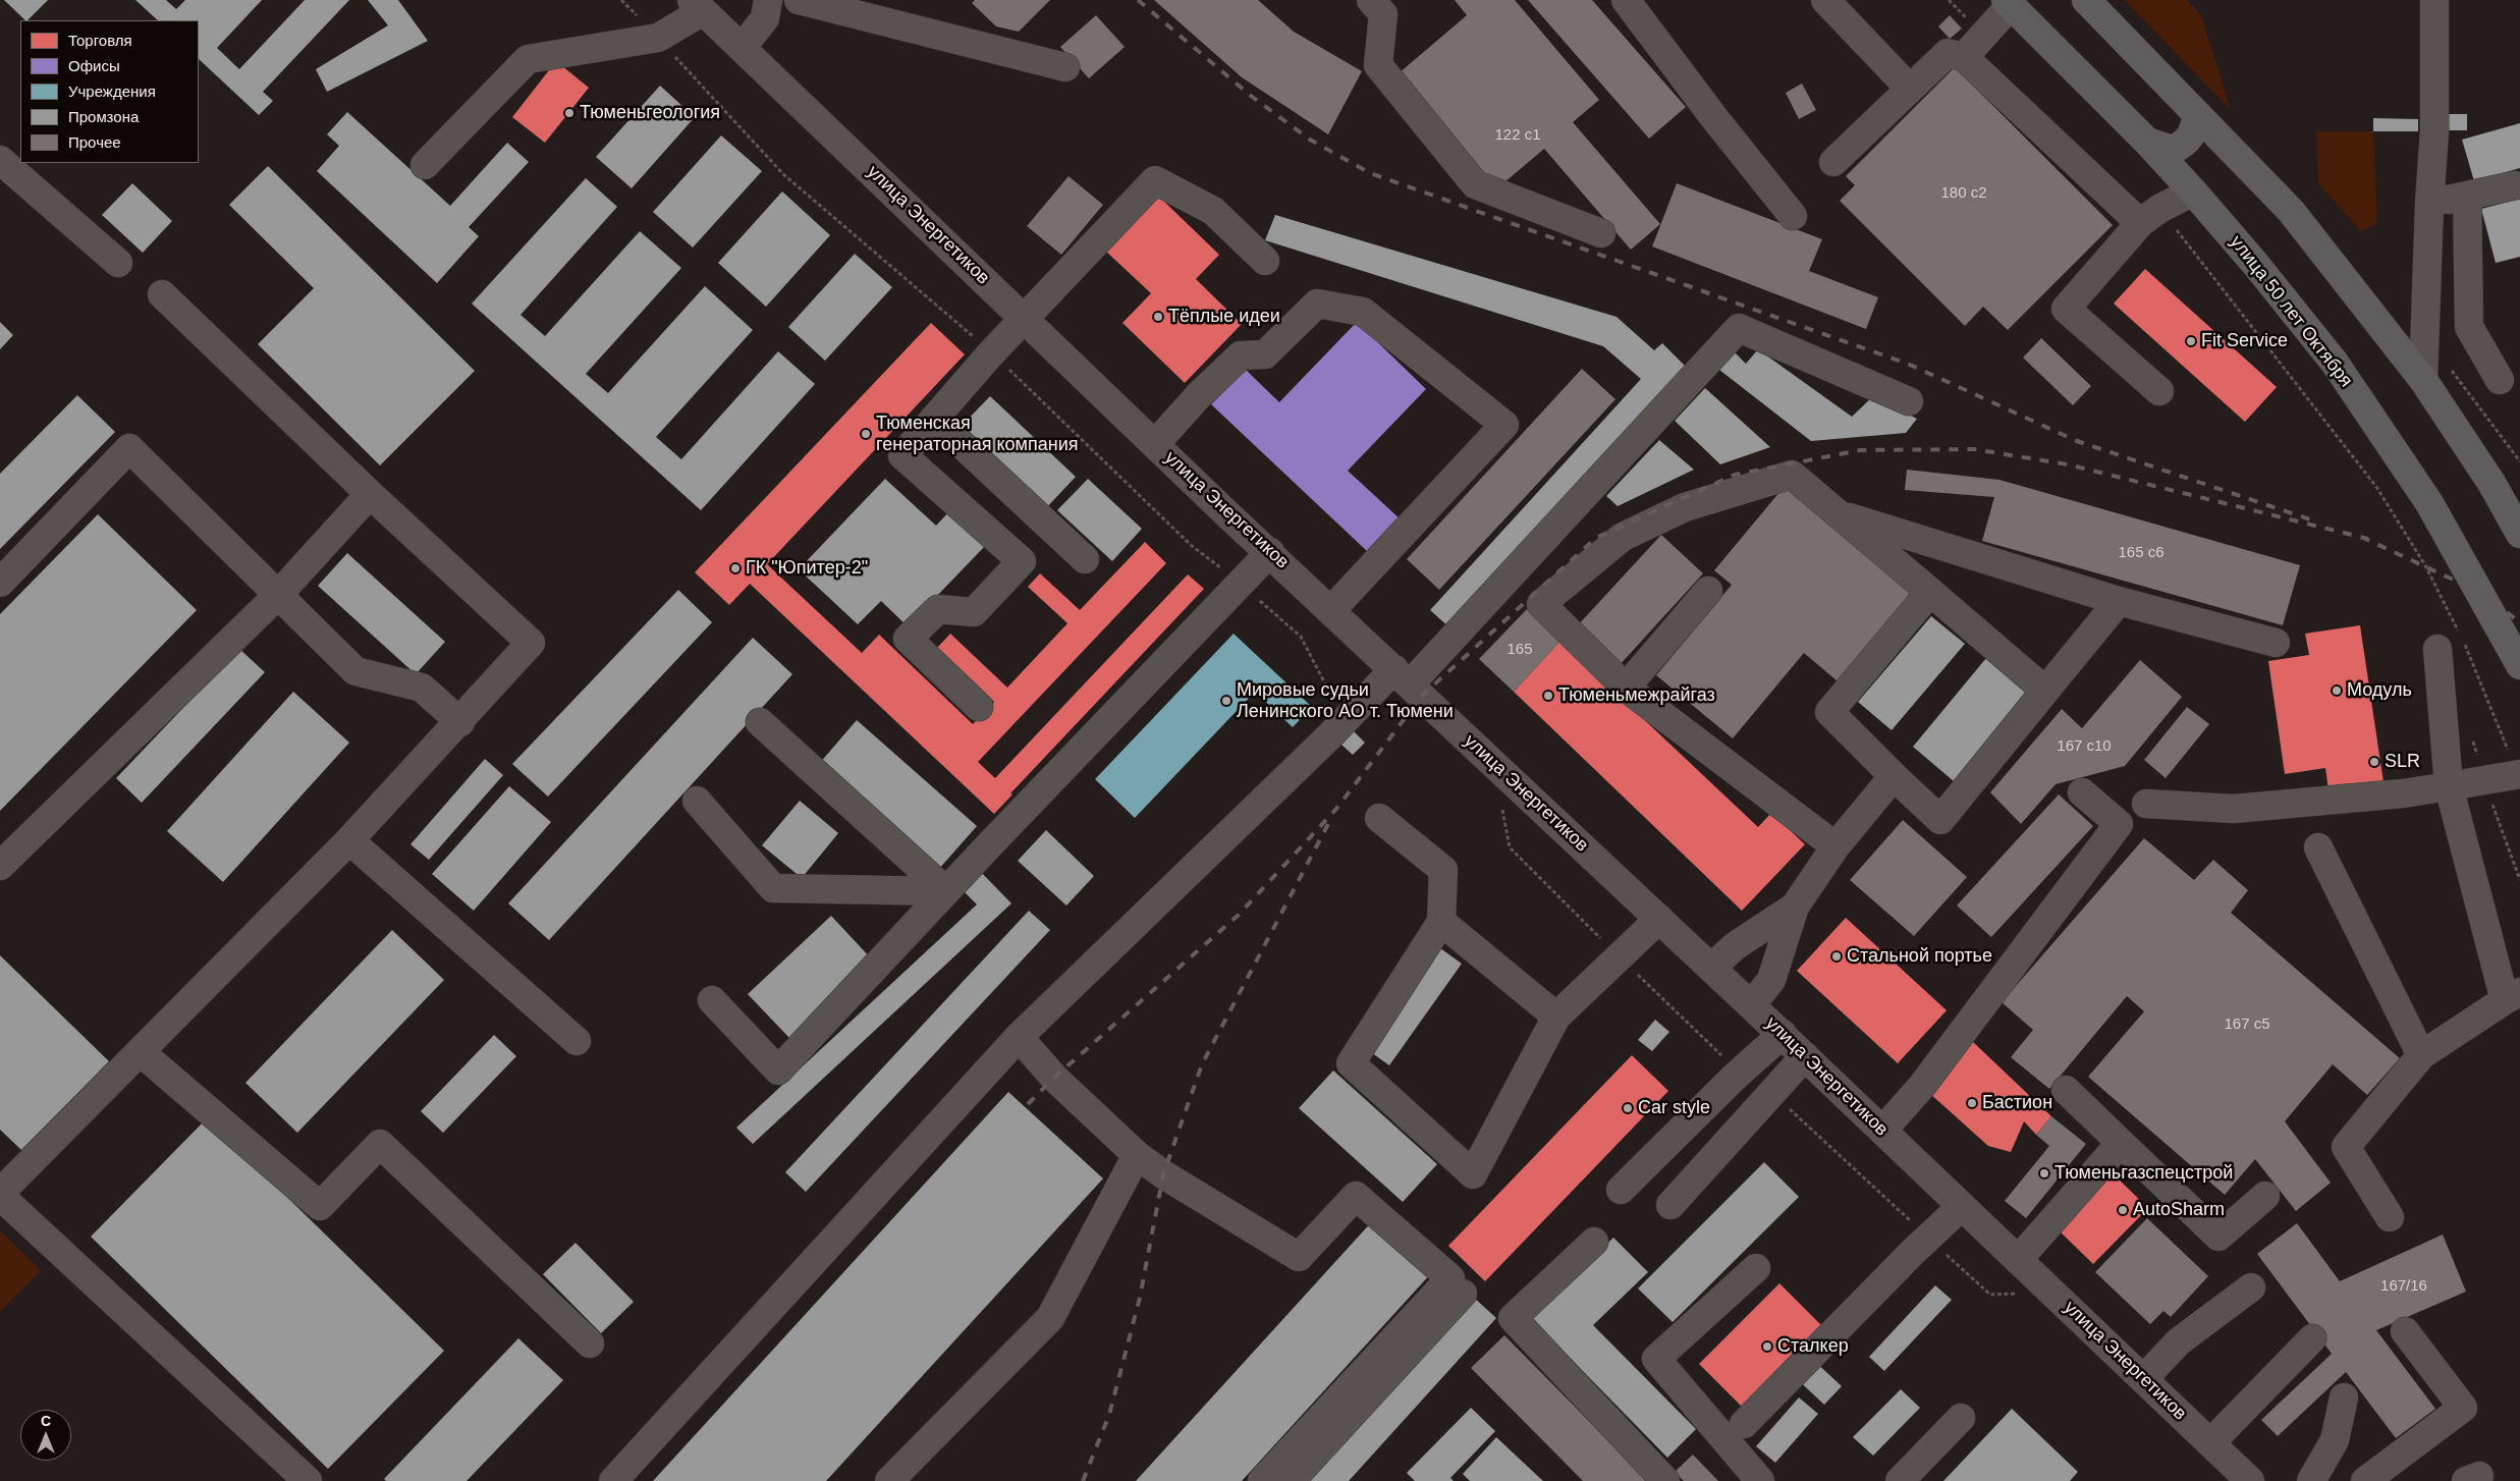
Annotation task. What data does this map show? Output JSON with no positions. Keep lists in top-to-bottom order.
{
  "streets": {
    "main road": ["улица 50 лет Октября"],
    "street": ["улица Энергетиков"]
  },
  "places": [
    "Тюменьгеология",
    "Тёплые идеи",
    "Fit Service",
    "Тюменская генераторная компания",
    "ГК \"Юпитер-2\"",
    "Модуль",
    "Тюменьмежрайгаз",
    "Мировые судьи Ленинского АО т. Тюмени",
    "SLR",
    "Стальной портье",
    "Бастион",
    "Car style",
    "Тюменьгазспецстрой",
    "AutoSharm",
    "Сталкер"
  ],
  "house_numbers": [
    "122 с1",
    "180 с2",
    "165 с6",
    "165",
    "167 с10",
    "167 с5",
    "167/16"
  ],
  "legend": [
    "Торговля",
    "Офисы",
    "Учреждения",
    "Промзона",
    "Прочее"
  ],
  "north": "top"
}
